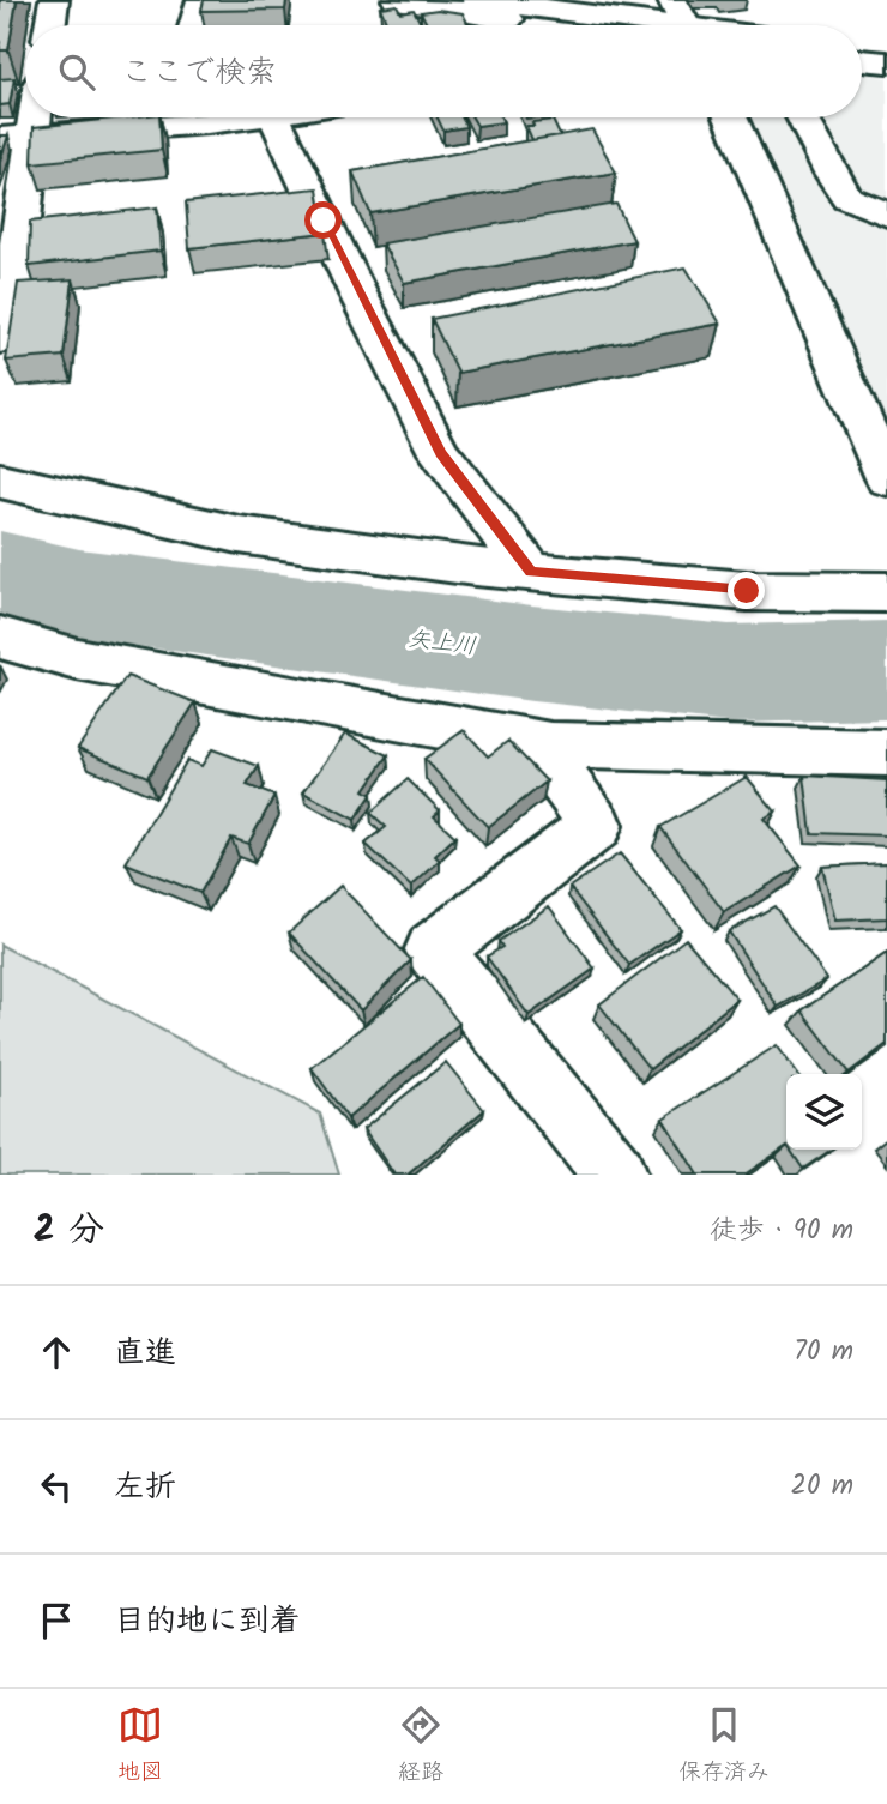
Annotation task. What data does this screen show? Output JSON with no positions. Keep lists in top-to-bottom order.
{
  "water": ["矢上川"],
  "page": {
    "search": "ここで検索",
    "heading": ["2 分", "徒歩 · 90 m"],
    "list": [
      ["直進", "70 m"],
      ["左折", "20 m"],
      "目的地に到着"
    ],
    "nav": ["地図", "経路", "保存済み"]
  }
}
